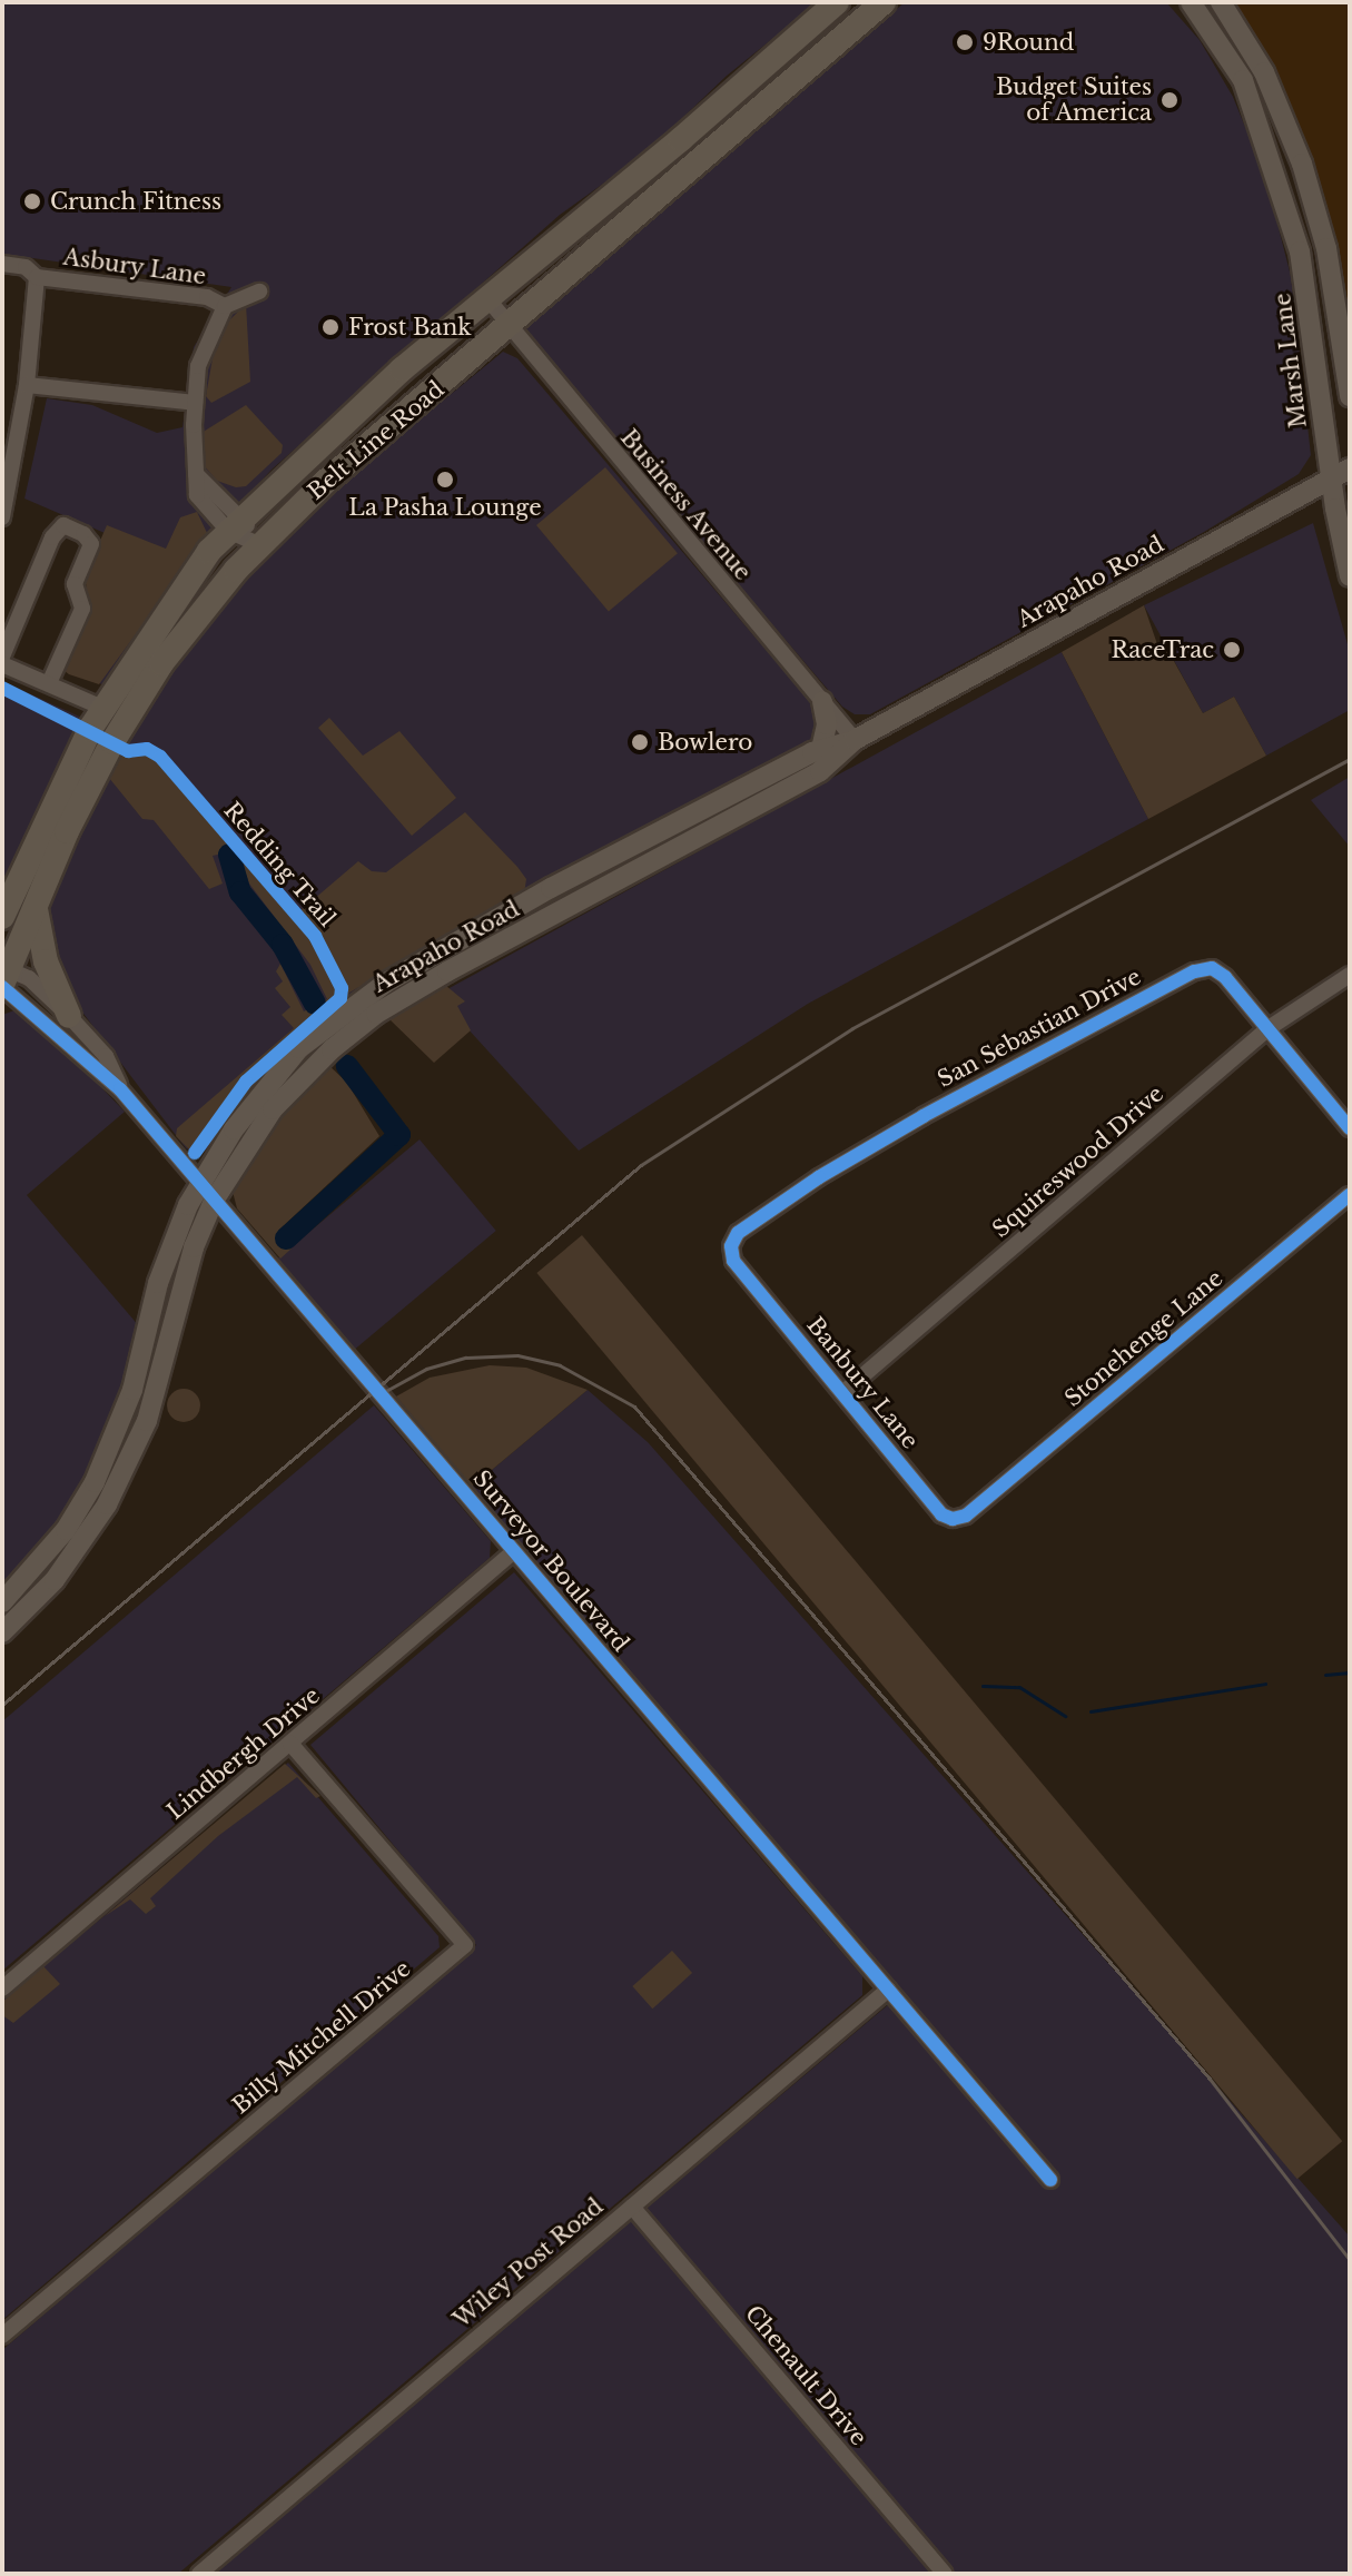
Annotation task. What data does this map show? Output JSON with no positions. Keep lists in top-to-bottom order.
{
  "streets": {
    "main road": ["Marsh Lane", "Belt Line Road", "Arapaho Road"],
    "street": [
      "Asbury Lane",
      "Business Avenue",
      "San Sebastian Drive",
      "Squireswood Drive",
      "Stonehenge Lane",
      "Banbury Lane",
      "Surveyor Boulevard",
      "Lindbergh Drive",
      "Billy Mitchell Drive",
      "Wiley Post Road",
      "Chenault Drive"
    ],
    "cycle path": ["Redding Trail"]
  },
  "crossings": [
    ["Marsh Lane", "Arapaho Road"],
    ["Belt Line Road", "Business Avenue"],
    ["Belt Line Road", "Surveyor Boulevard"],
    ["Business Avenue", "Arapaho Road"],
    ["Arapaho Road", "Surveyor Boulevard"],
    ["San Sebastian Drive", "Squireswood Drive"],
    ["San Sebastian Drive", "Banbury Lane"],
    ["Squireswood Drive", "Banbury Lane"],
    ["Stonehenge Lane", "Banbury Lane"],
    ["Surveyor Boulevard", "Lindbergh Drive"],
    ["Surveyor Boulevard", "Wiley Post Road"],
    ["Lindbergh Drive", "Billy Mitchell Drive"],
    ["Wiley Post Road", "Chenault Drive"]
  ],
  "places": [
    "9Round",
    "Budget Suites of America",
    "Crunch Fitness",
    "Frost Bank",
    "La Pasha Lounge",
    "RaceTrac",
    "Bowlero"
  ]
}
